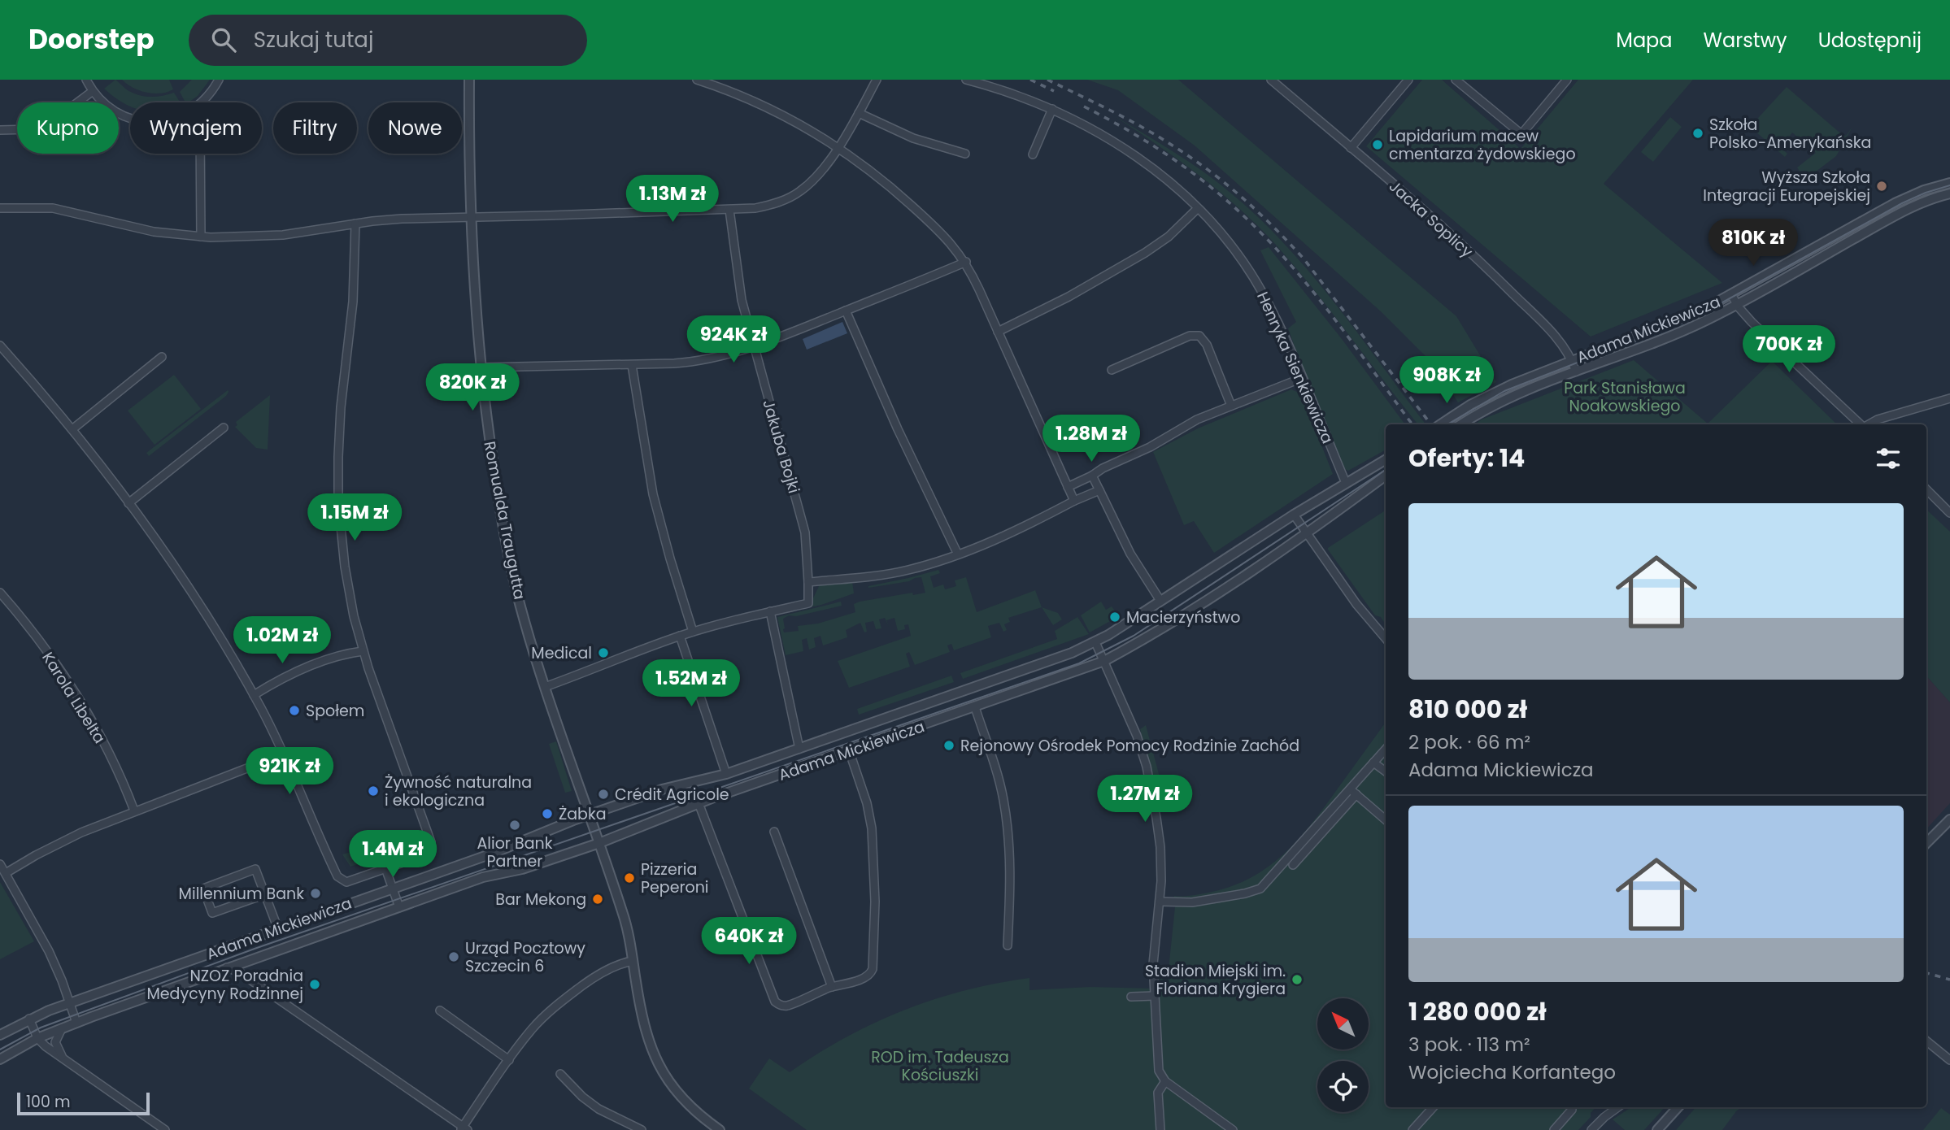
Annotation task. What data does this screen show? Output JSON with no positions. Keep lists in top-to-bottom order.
{
  "streets": {
    "street": [
      "Jacka Soplicy",
      "Adama Mickiewicza",
      "Henryka Sienkiewicza",
      "Jakuba Bojki",
      "Romualda Traugutta",
      "Karola Libelta"
    ]
  },
  "crossings": [
    ["Jacka Soplicy", "Adama Mickiewicza"],
    ["Adama Mickiewicza", "Henryka Sienkiewicza"],
    ["Adama Mickiewicza", "Romualda Traugutta"]
  ],
  "parks": ["Park Stanisława Noakowskiego", "ROD im. Tadeusza Kościuszki"],
  "places": [
    "Szkoła Polsko-Amerykańska",
    "Lapidarium macew cmentarza żydowskiego",
    "Wyższa Szkoła Integracji Europejskiej",
    "Macierzyństwo",
    "Medical",
    "Społem",
    "Rejonowy Ośrodek Pomocy Rodzinie Zachód",
    "Żywność naturalna i ekologiczna",
    "Crédit Agricole",
    "Żabka",
    "Alior Bank Partner",
    "Pizzeria Peperoni",
    "Millennium Bank",
    "Bar Mekong",
    "Urząd Pocztowy Szczecin 6",
    "Stadion Miejski im. Floriana Krygiera",
    "NZOZ Poradnia Medycyny Rodzinnej"
  ],
  "scale_bar": "100 m",
  "north": "top left",
  "page": {
    "header": "Doorstep",
    "search": "Szukaj tutaj",
    "nav": ["Mapa", "Warstwy", "Udostępnij"],
    "chip": [
      "Kupno",
      "Wynajem",
      "Filtry",
      "Nowe"
    ],
    "price": [
      "1.13M zł",
      "810K zł",
      "924K zł",
      "700K zł",
      "908K zł",
      "820K zł",
      "1.28M zł",
      "1.15M zł",
      "1.02M zł",
      "1.52M zł",
      "921K zł",
      "1.27M zł",
      "1.4M zł",
      "640K zł"
    ],
    "heading": "Oferty: 14",
    "list": [
      {
        "name": "810 000 zł",
        "note": "2 pok. · 66 m² · Adama Mickiewicza"
      },
      {
        "name": "1 280 000 zł",
        "note": "3 pok. · 113 m² · Wojciecha Korfantego"
      }
    ],
    "scale": "100 m"
  }
}
